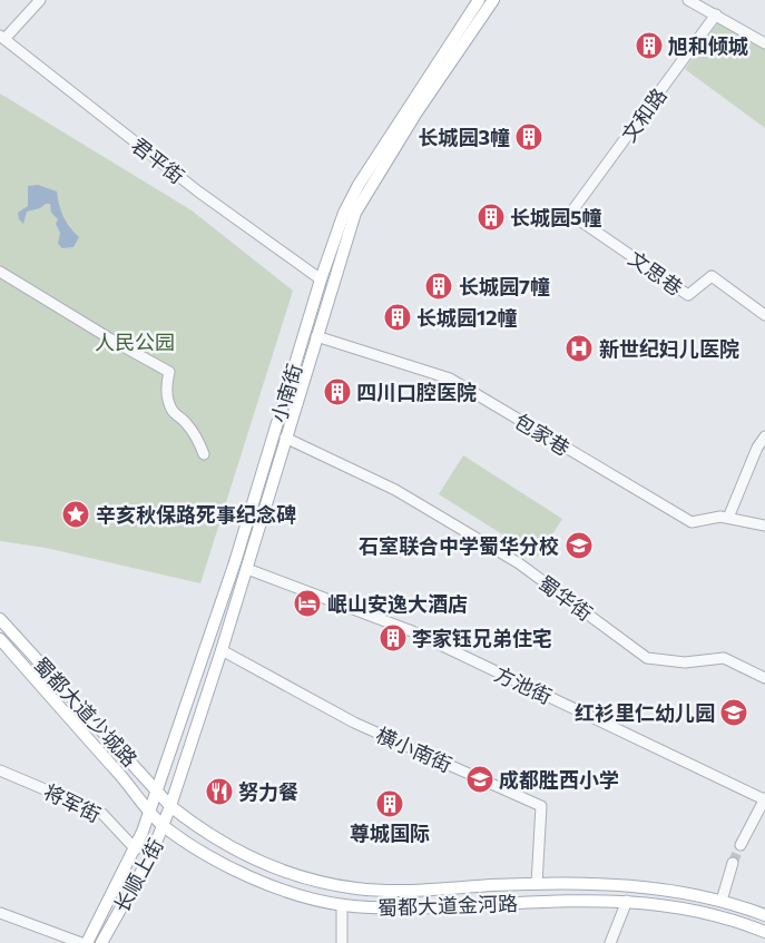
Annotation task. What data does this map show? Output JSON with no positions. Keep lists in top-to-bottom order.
{
  "streets": {
    "main road": [
      "小南街",
      "蜀都大道少城路",
      "长顺上街",
      "蜀都大道金河路"
    ],
    "street": [
      "文和路",
      "君平街",
      "文思巷",
      "包家巷",
      "蜀华街",
      "方池街",
      "横小南街",
      "将军街"
    ]
  },
  "crossings": [
    ["文和路", "文思巷"],
    ["君平街", "小南街"],
    ["小南街", "包家巷"],
    ["小南街", "蜀华街"],
    ["小南街", "方池街"],
    ["小南街", "蜀都大道少城路"],
    ["小南街", "横小南街"],
    ["小南街", "长顺上街"],
    ["小南街", "蜀都大道金河路"],
    ["蜀都大道少城路", "长顺上街"],
    ["蜀都大道少城路", "蜀都大道金河路"],
    ["横小南街", "蜀都大道金河路"],
    ["将军街", "长顺上街"],
    ["长顺上街", "蜀都大道金河路"]
  ],
  "parks": ["人民公园"],
  "places": {
    "building": [
      "旭和倾城",
      "长城园3幢",
      "长城园5幢",
      "长城园7幢",
      "长城园12幢",
      "四川口腔医院",
      "李家钰兄弟住宅",
      "尊城国际"
    ],
    "hospital": ["新世纪妇儿医院"],
    "place": ["辛亥秋保路死事纪念碑"],
    "school or university": ["石室联合中学蜀华分校", "红衫里仁幼儿园", "成都胜西小学"],
    "hotel": ["岷山安逸大酒店"],
    "restaurant": ["努力餐"]
  }
}
